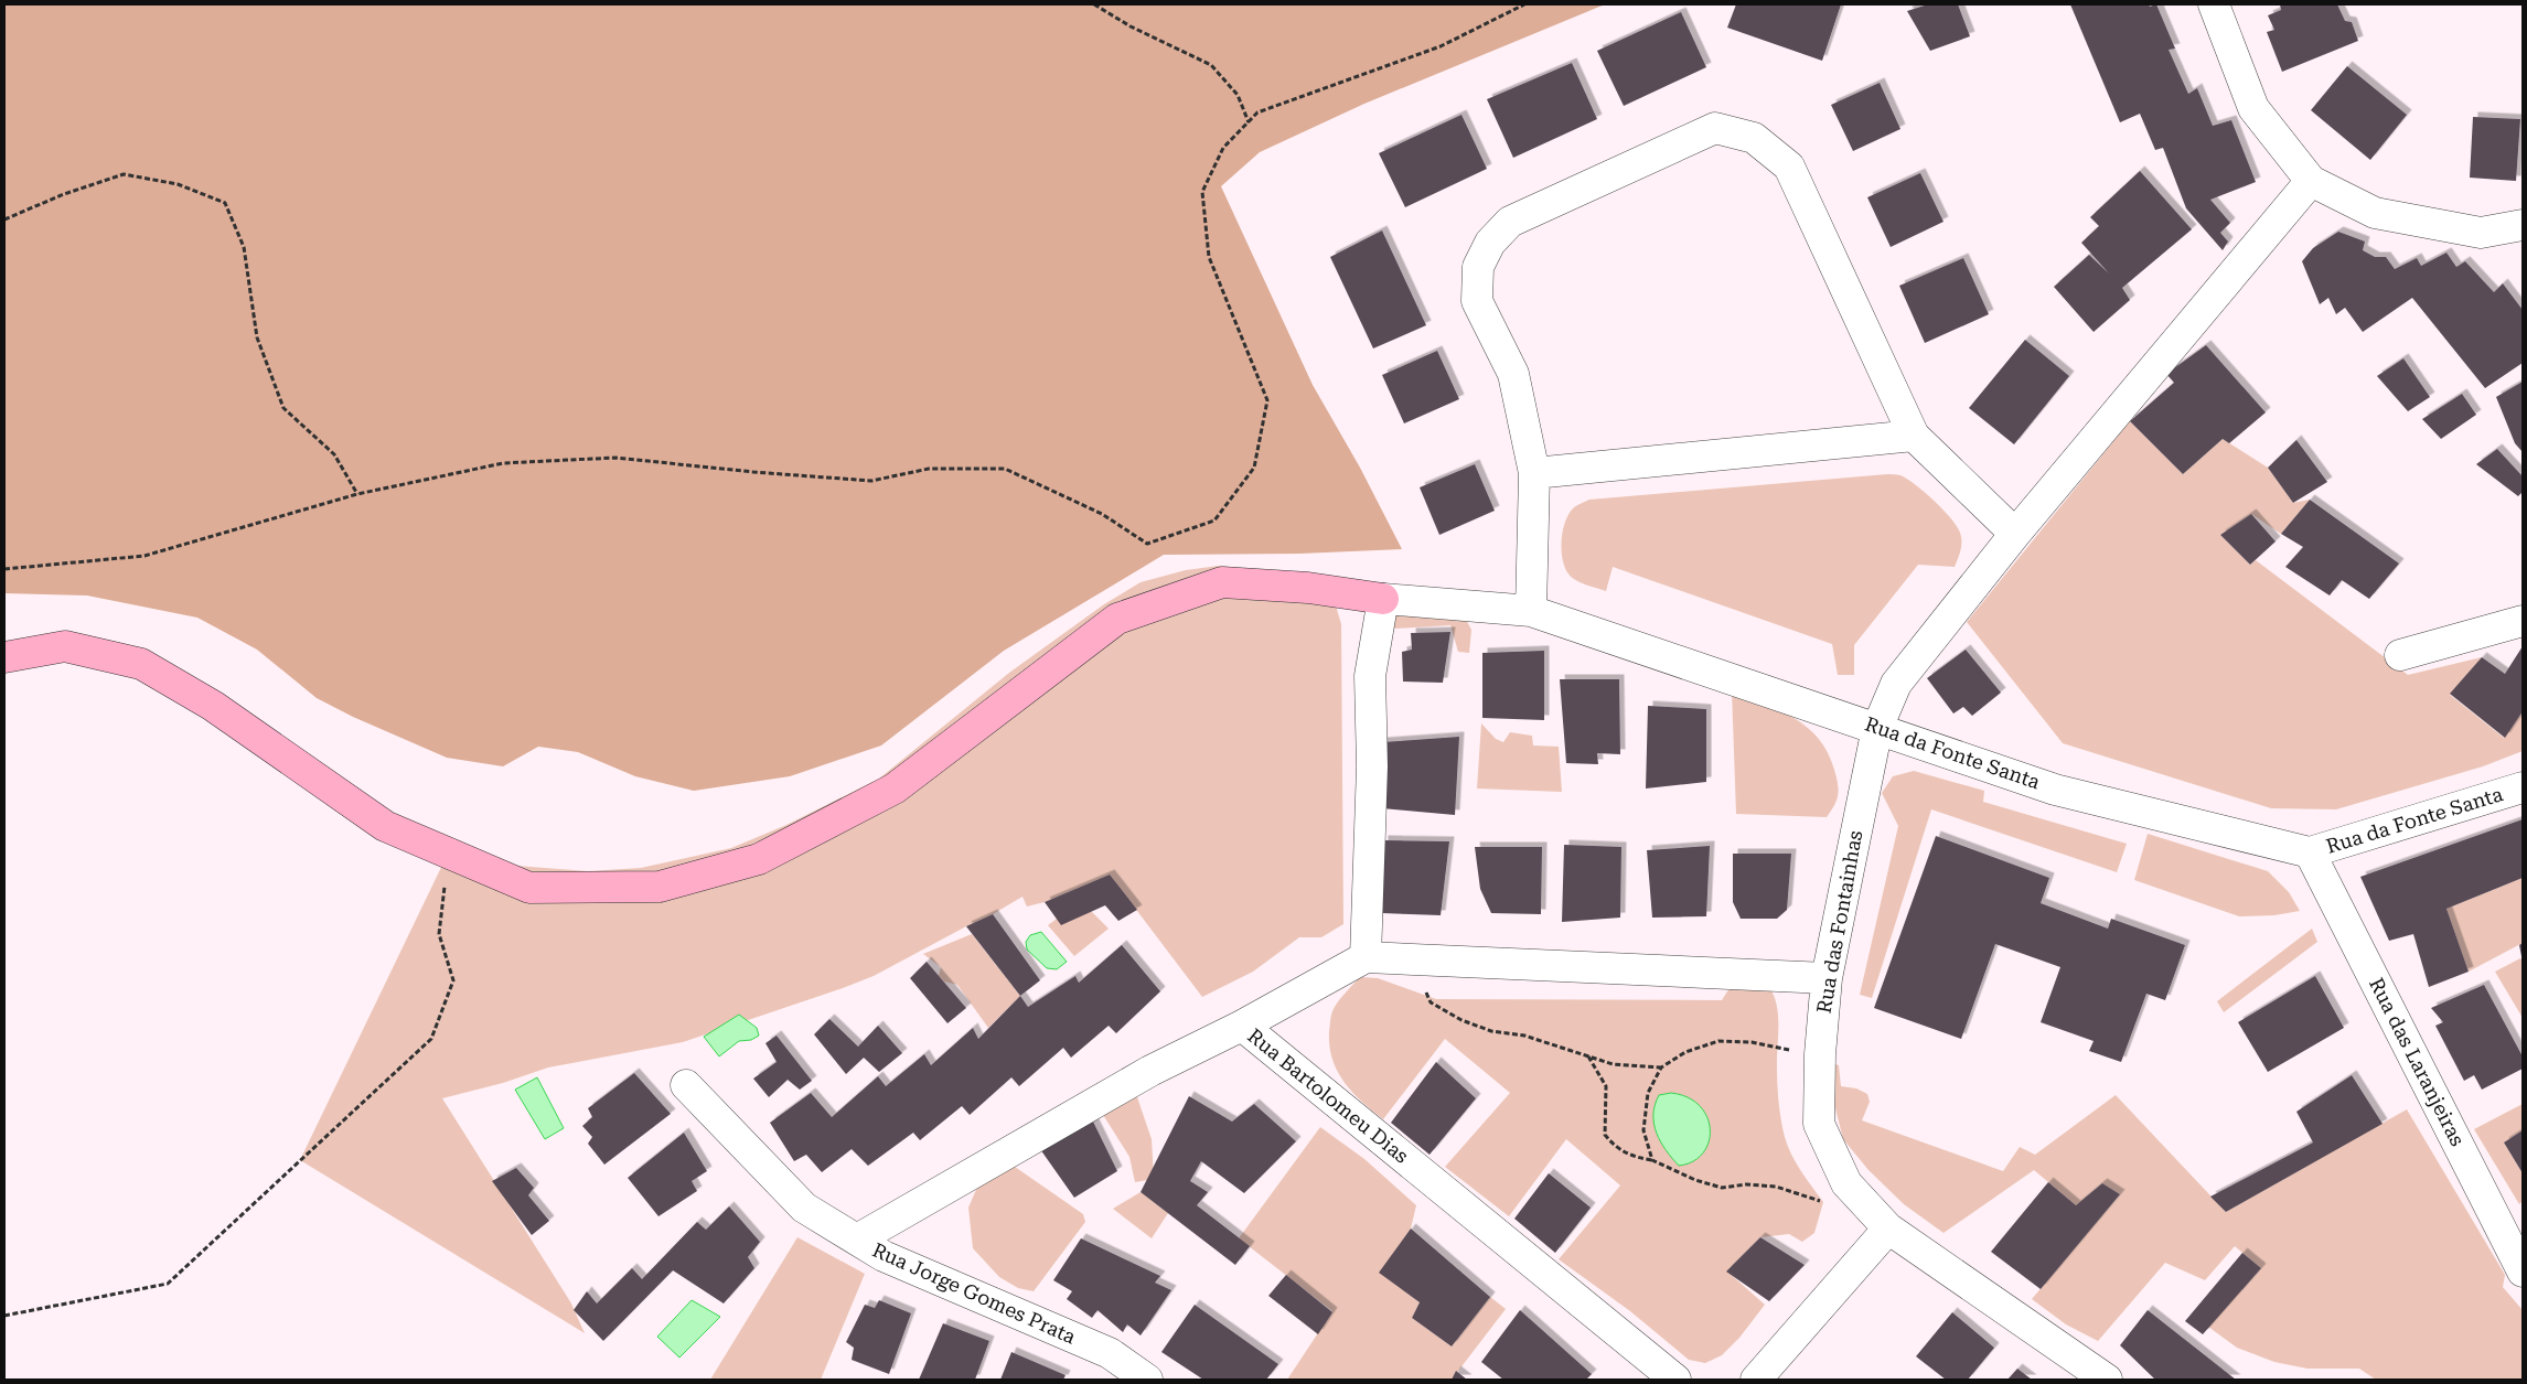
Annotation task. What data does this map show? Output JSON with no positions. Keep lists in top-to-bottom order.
{
  "streets": {
    "street": [
      "Rua da Fonte Santa",
      "Rua das Fontainhas",
      "Rua das Laranjeiras",
      "Rua Bartolomeu Dias",
      "Rua Jorge Gomes Prata"
    ]
  },
  "crossings": [
    ["Rua da Fonte Santa", "Rua das Fontainhas"],
    ["Rua da Fonte Santa", "Rua das Laranjeiras"]
  ]
}
